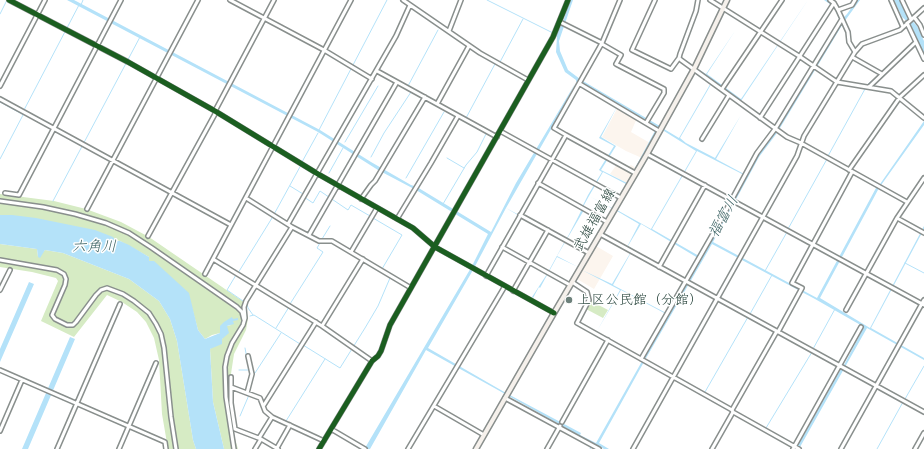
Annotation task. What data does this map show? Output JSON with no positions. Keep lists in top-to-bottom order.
{
  "streets": {
    "main road": ["武雄福富線"]
  },
  "water": ["福富川", "六角川"],
  "places": ["上区公民館（分館）"]
}
